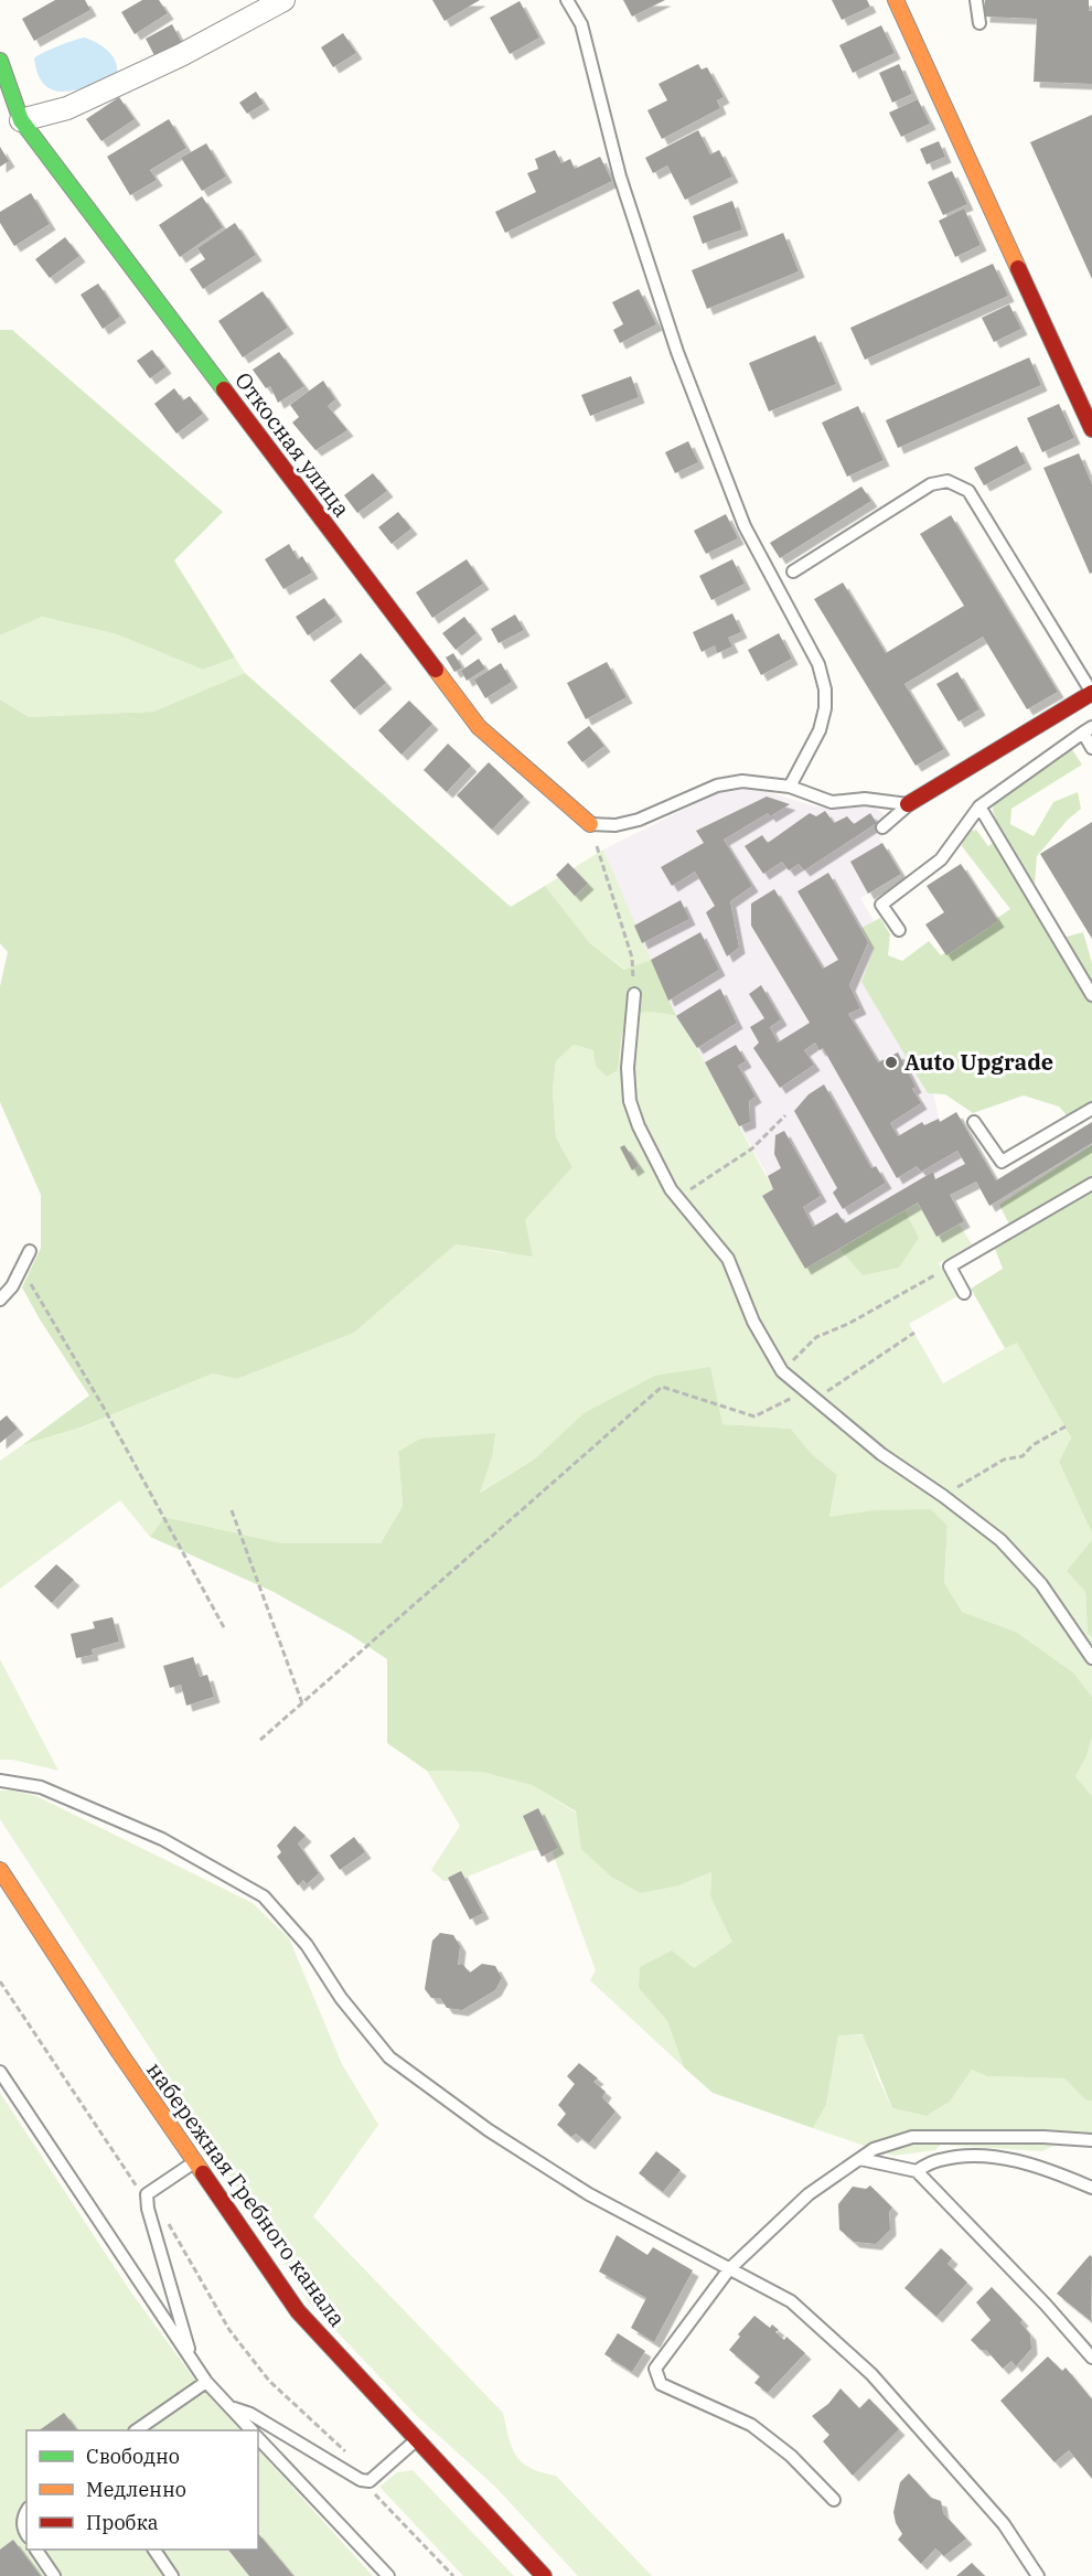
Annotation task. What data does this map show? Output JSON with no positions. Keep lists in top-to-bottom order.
{
  "streets": {
    "street": ["Откосная улица", "набережная Гребного канала"]
  },
  "places": ["Auto Upgrade"],
  "legend": ["Свободно", "Медленно", "Пробка"]
}
